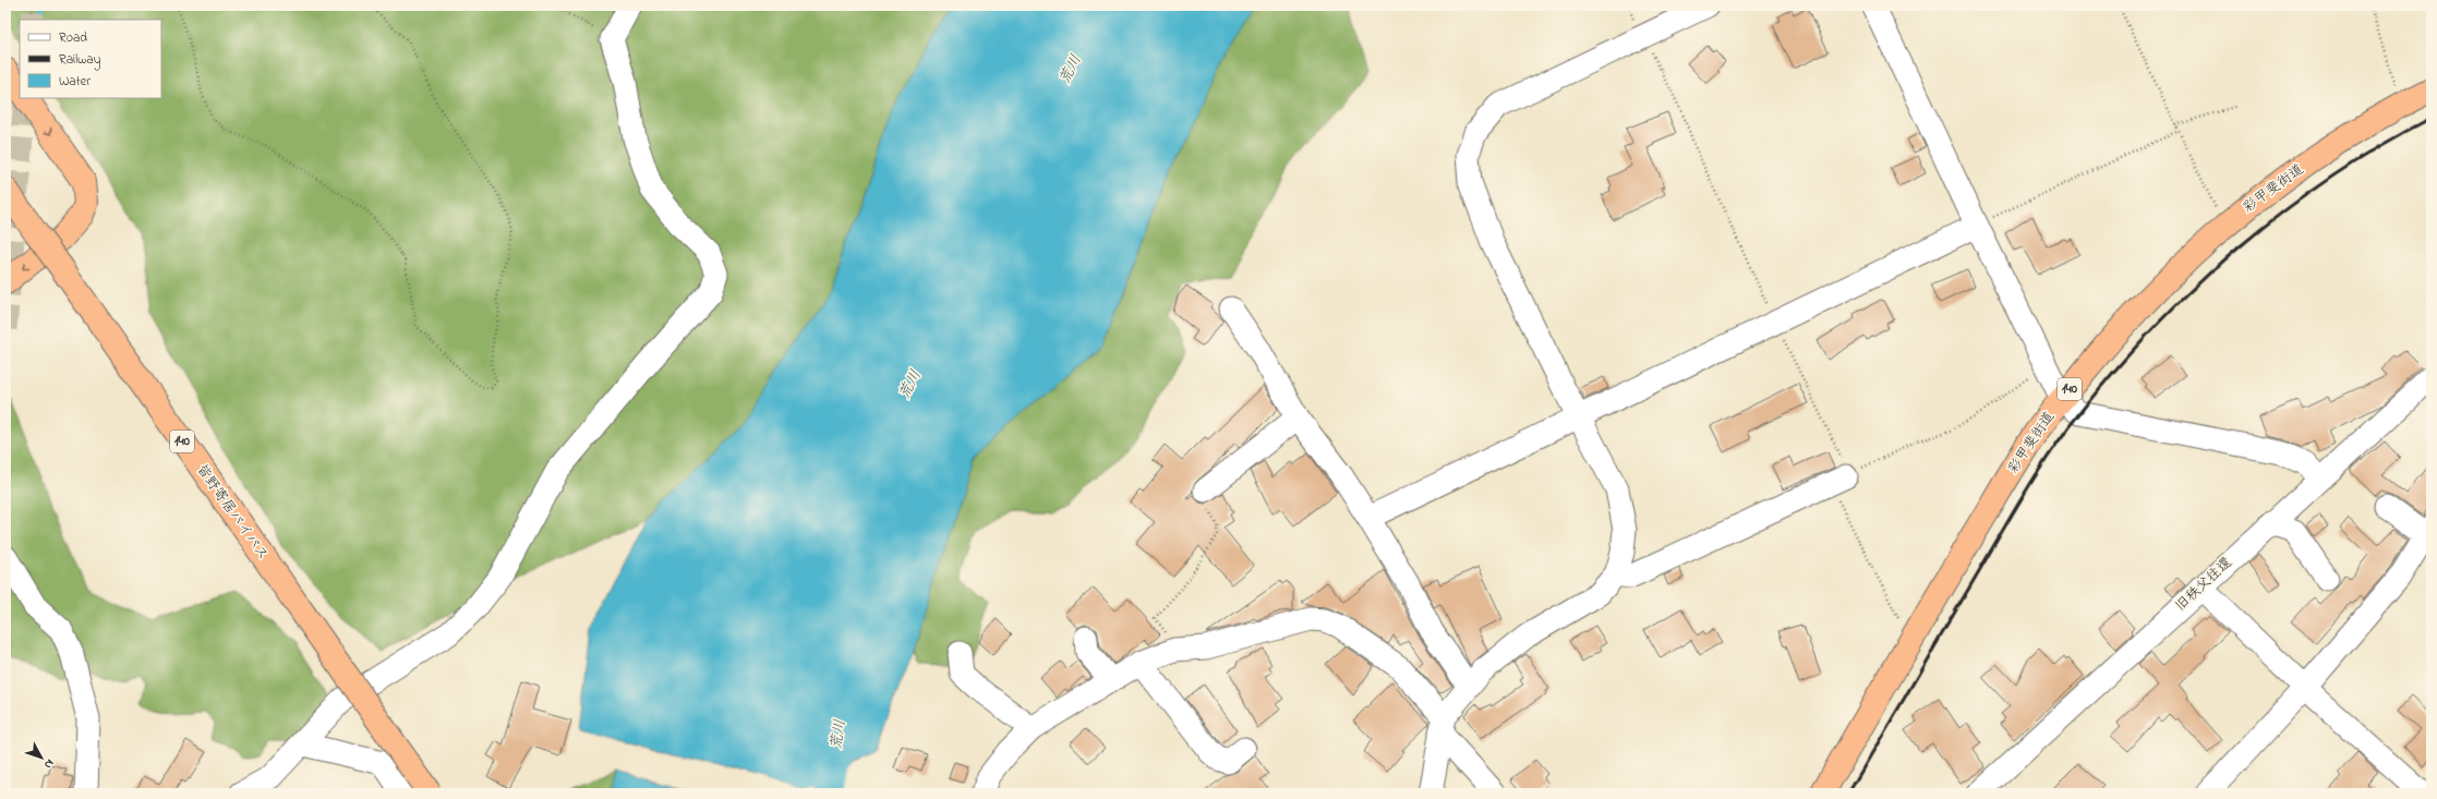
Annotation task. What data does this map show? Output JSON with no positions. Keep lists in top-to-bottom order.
{
  "streets": {
    "highway": ["彩甲斐街道", "140", "皆野寄居バイパス"],
    "street": ["旧秩父往還"]
  },
  "water": ["荒川"],
  "legend": ["Road", "Railway", "Water"],
  "north": "bottom right"
}
